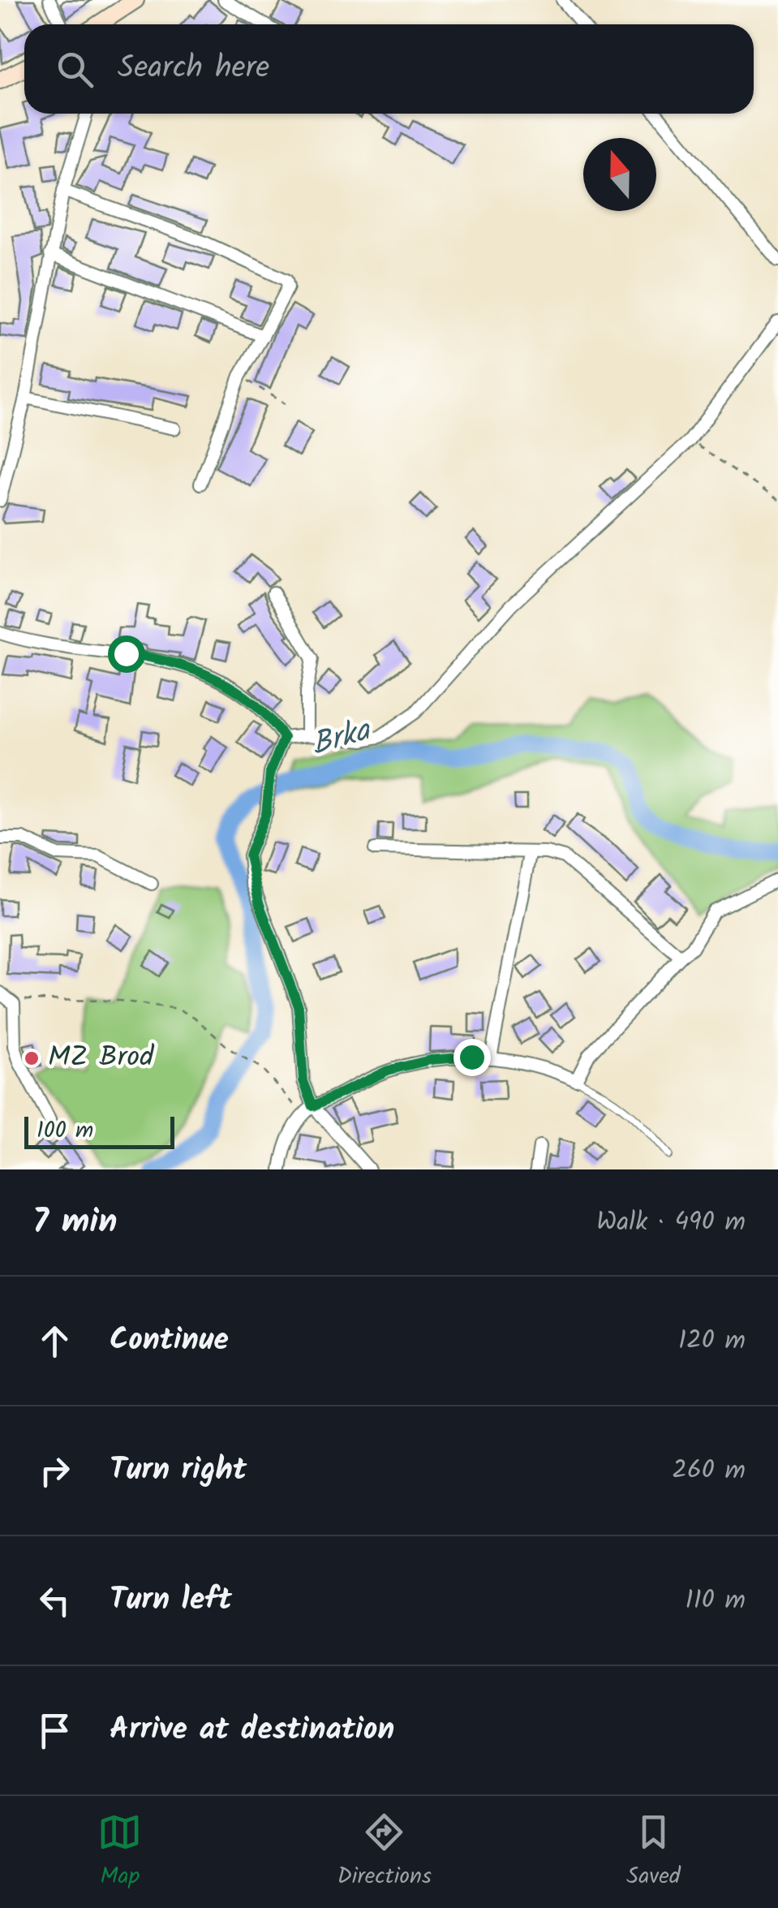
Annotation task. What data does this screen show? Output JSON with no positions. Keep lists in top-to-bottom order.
{
  "water": ["Brka"],
  "places": ["MZ Brod"],
  "scale_bar": "100 m",
  "north": "top",
  "page": {
    "search": "Search here",
    "scale": "100 m",
    "heading": ["7 min", "Walk · 490 m"],
    "list": [
      ["Continue", "120 m"],
      ["Turn right", "260 m"],
      ["Turn left", "110 m"],
      "Arrive at destination"
    ],
    "nav": ["Map", "Directions", "Saved"]
  }
}
